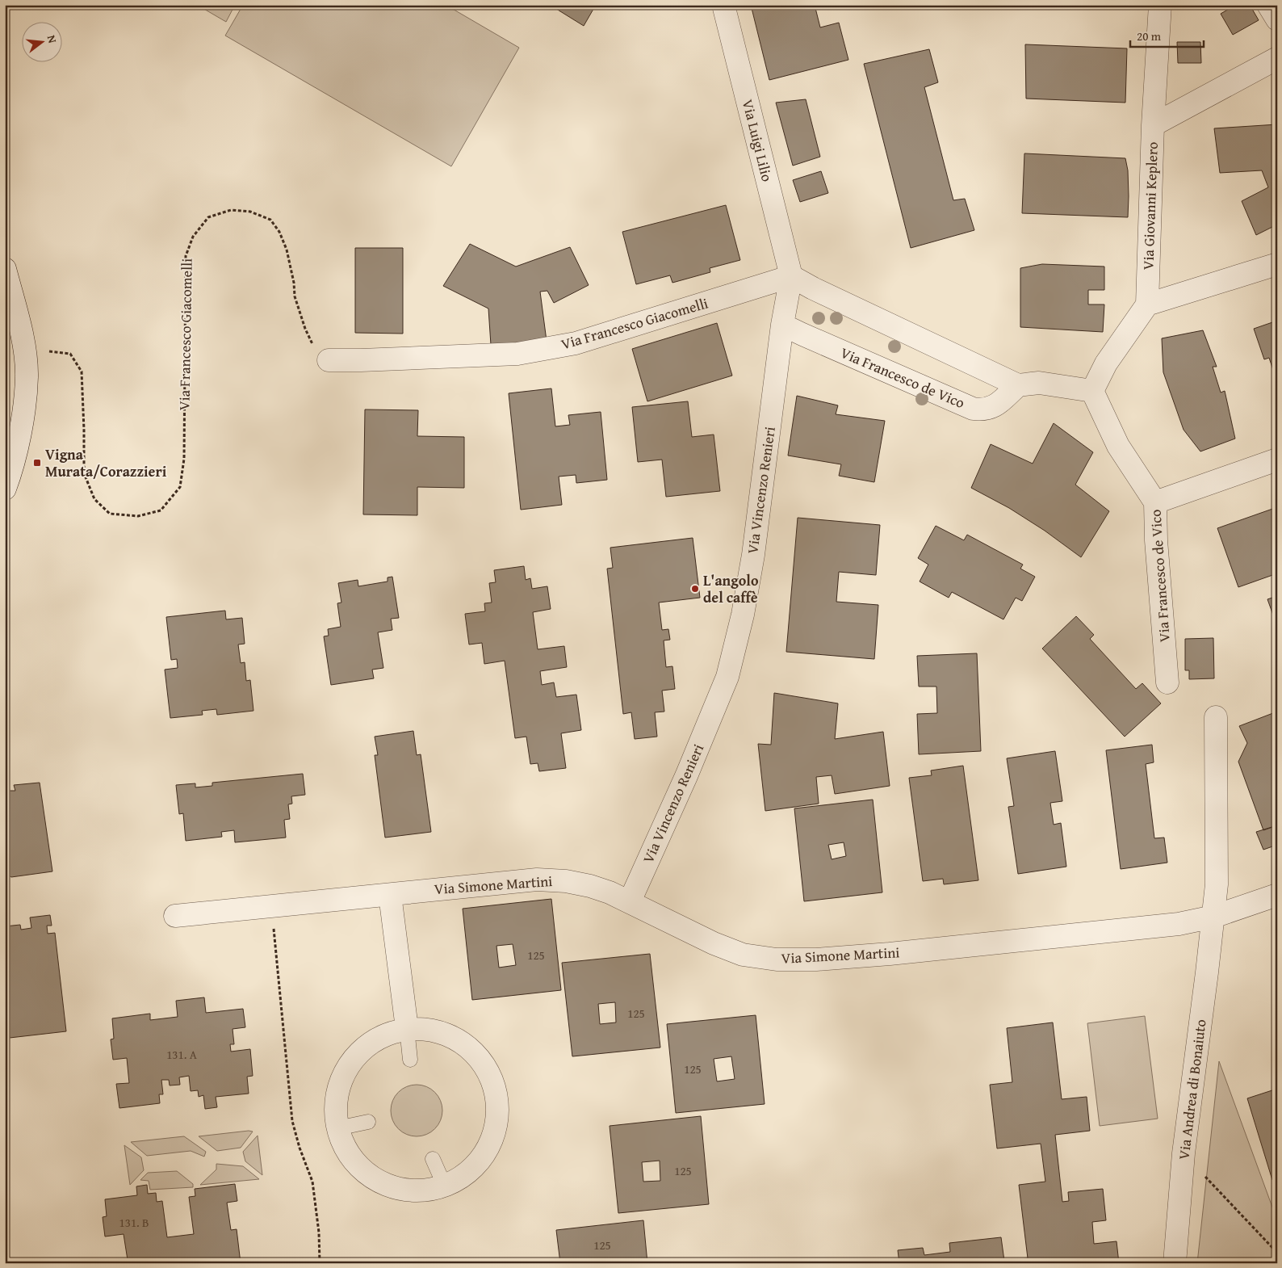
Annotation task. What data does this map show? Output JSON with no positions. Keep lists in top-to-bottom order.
{
  "streets": {
    "street": [
      "Via Luigi Lilio",
      "Via Giovanni Keplero",
      "Via Francesco Giacomelli",
      "Via Francesco de Vico",
      "Via Vincenzo Renieri",
      "Via Simone Martini",
      "Via Andrea di Bonaiuto"
    ]
  },
  "crossings": [
    ["Via Luigi Lilio", "Via Francesco Giacomelli"],
    ["Via Luigi Lilio", "Via Vincenzo Renieri"],
    ["Via Francesco Giacomelli", "Via Vincenzo Renieri"],
    ["Via Francesco de Vico", "Via Vincenzo Renieri"],
    ["Via Vincenzo Renieri", "Via Simone Martini"],
    ["Via Simone Martini", "Via Andrea di Bonaiuto"]
  ],
  "places": {
    "transit": ["Vigna Murata/Corazzieri"],
    "other": ["L'angolo del caffè"]
  },
  "house_numbers": [
    "125",
    "125",
    "131. A",
    "125",
    "125",
    "131. B",
    "125"
  ],
  "scale_bar": "20 m",
  "north": "right"
}
